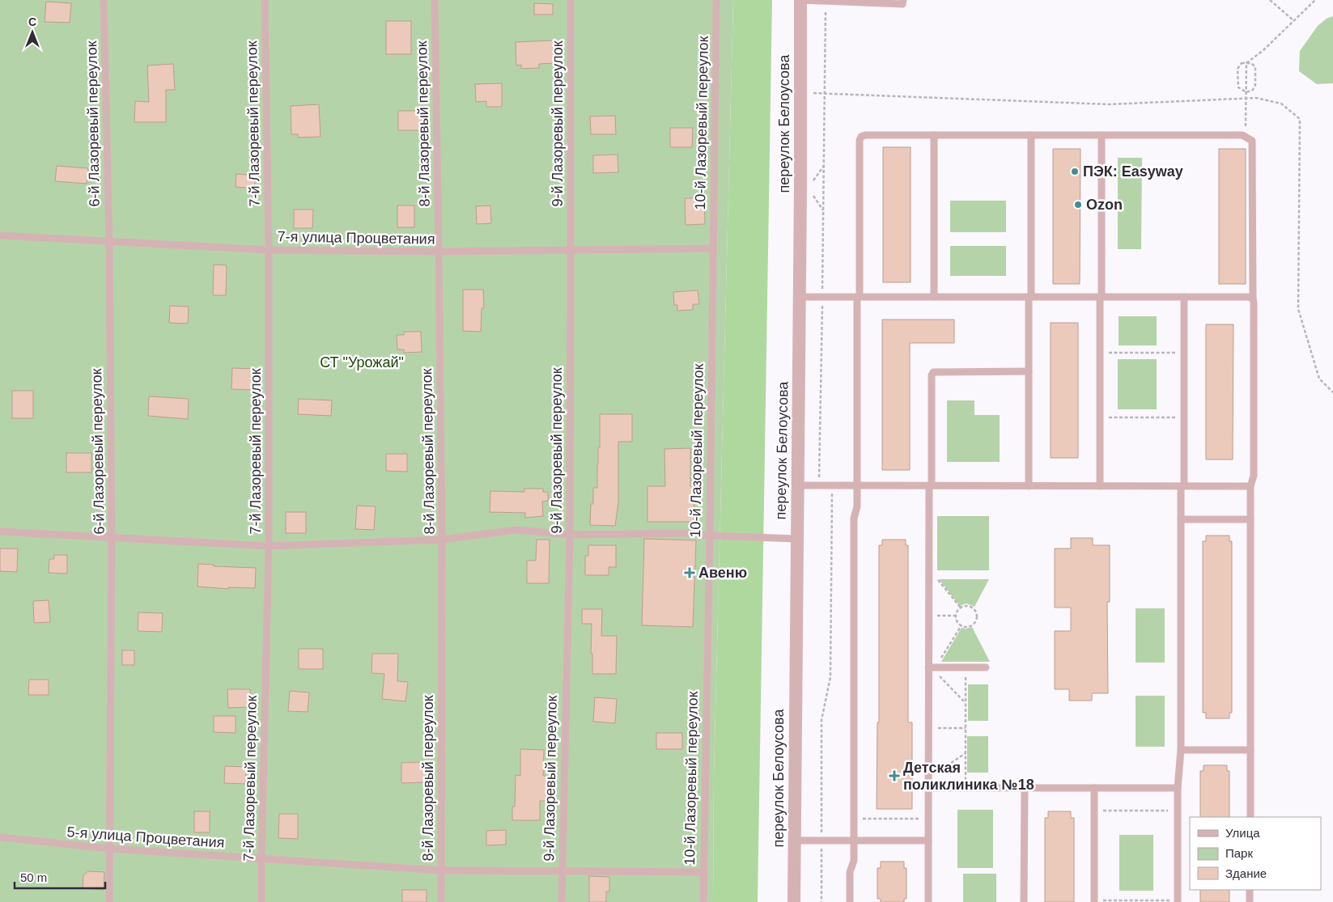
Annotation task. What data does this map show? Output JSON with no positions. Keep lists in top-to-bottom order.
{
  "streets": {
    "street": ["переулок Белоусова"],
    "lane": [
      "10-й Лазоревый переулок",
      "6-й Лазоревый переулок",
      "7-й Лазоревый переулок",
      "8-й Лазоревый переулок",
      "9-й Лазоревый переулок",
      "7-я улица Процветания",
      "5-я улица Процветания"
    ]
  },
  "crossings": [
    ["10-й Лазоревый переулок", "7-я улица Процветания"],
    ["10-й Лазоревый переулок", "5-я улица Процветания"],
    ["6-й Лазоревый переулок", "7-я улица Процветания"],
    ["6-й Лазоревый переулок", "5-я улица Процветания"],
    ["7-й Лазоревый переулок", "7-я улица Процветания"],
    ["7-й Лазоревый переулок", "5-я улица Процветания"],
    ["8-й Лазоревый переулок", "7-я улица Процветания"],
    ["8-й Лазоревый переулок", "5-я улица Процветания"],
    ["9-й Лазоревый переулок", "7-я улица Процветания"],
    ["9-й Лазоревый переулок", "5-я улица Процветания"]
  ],
  "parks": ["СТ \"Урожай\""],
  "places": {
    "other": ["ПЭК: Easyway", "Ozon"],
    "health": ["Авеню", "Детская поликлиника №18"]
  },
  "legend": ["Улица", "Парк", "Здание"],
  "scale_bar": "50 m",
  "north": "top"
}
